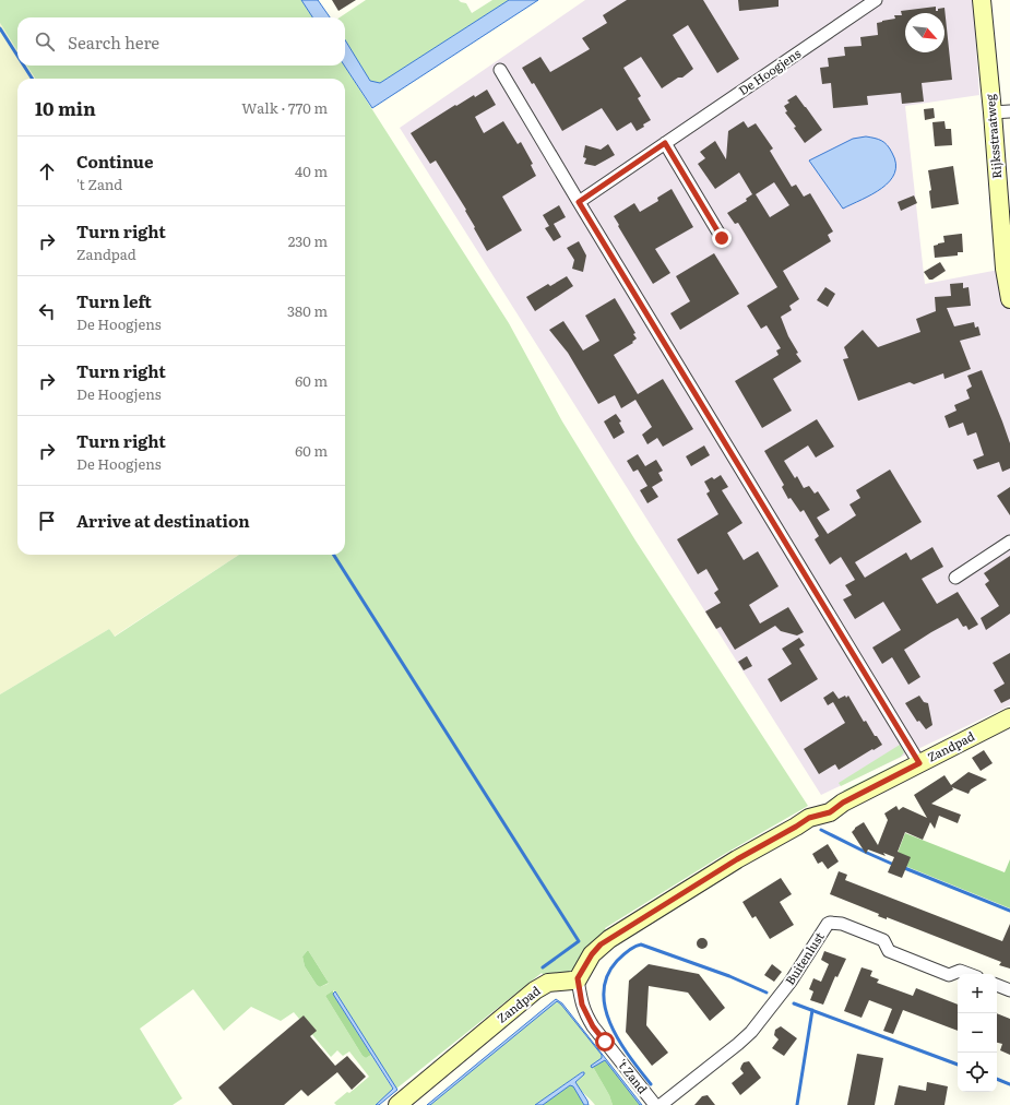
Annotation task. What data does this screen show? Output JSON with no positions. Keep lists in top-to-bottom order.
{
  "streets": {
    "street": [
      "De Hoogjens",
      "Rijksstraatweg",
      "Zandpad",
      "Buitenlust",
      "'t Zand"
    ]
  },
  "crossings": [
    ["Zandpad", "'t Zand"]
  ],
  "north": "bottom right",
  "page": {
    "search": "Search here",
    "heading": ["10 min", "Walk · 770 m"],
    "list": [
      ["Continue", "'t Zand", "40 m"],
      ["Turn right", "Zandpad", "230 m"],
      ["Turn left", "De Hoogjens", "380 m"],
      ["Turn right", "De Hoogjens", "60 m"],
      ["Turn right", "De Hoogjens", "60 m"],
      "Arrive at destination"
    ],
    "map_buttons": ["+", "−"]
  }
}
